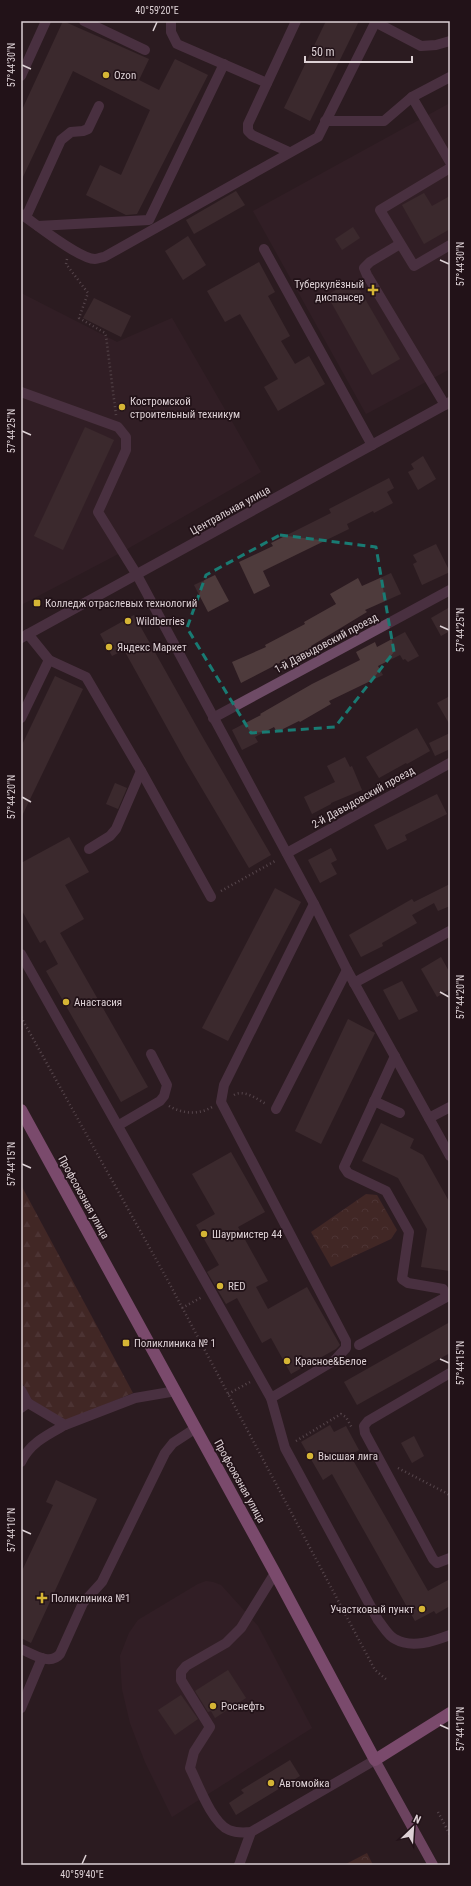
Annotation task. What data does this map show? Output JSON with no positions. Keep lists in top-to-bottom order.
{
  "streets": {
    "highway": ["Профсоюзная улица"],
    "street": ["Центральная улица", "1-й Давыдовский проезд", "2-й Давыдовский проезд"]
  },
  "places": {
    "other": [
      "Ozon",
      "Костромской строительный техникум",
      "Wildberries",
      "Яндекс Маркет",
      "Анастасия",
      "Шаурмистер 44",
      "RED",
      "Красное&Белое",
      "Высшая лига",
      "Участковый пункт",
      "Роснефть",
      "Автомойка"
    ],
    "health": ["Туберкулёзный диспансер", "Поликлиника №1"],
    "transit": ["Колледж отраслевых технологий", "Поликлиника № 1"]
  },
  "scale_bar": "50 m",
  "north": "top right",
  "coordinates": [
    "40°59'20\"E",
    "57°44'30\"N",
    "57°44'25\"N",
    "57°44'20\"N",
    "57°44'15\"N",
    "57°44'10\"N",
    "40°59'40\"E"
  ]
}
